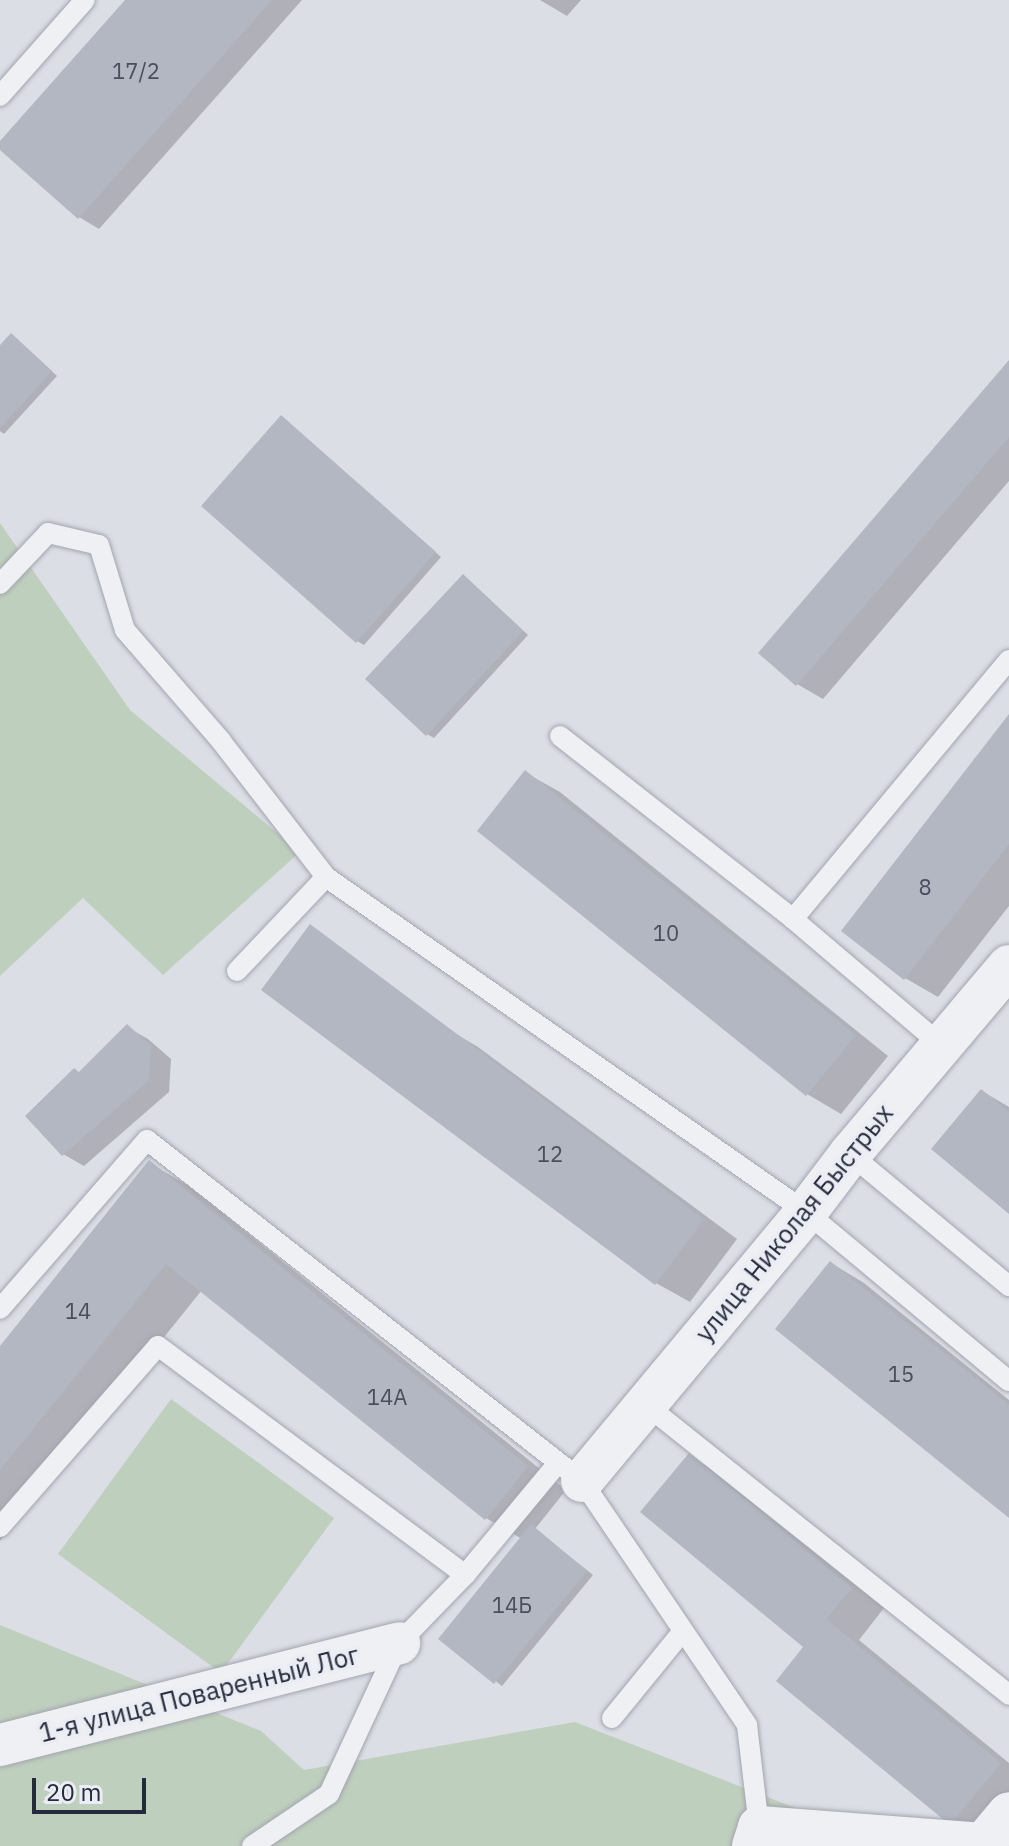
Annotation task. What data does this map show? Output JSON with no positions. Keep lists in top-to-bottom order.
{
  "streets": {
    "street": ["улица Николая Быстрых", "1-я улица Поваренный Лог"]
  },
  "house_numbers": [
    "17/2",
    "8",
    "10",
    "12",
    "14",
    "15",
    "14А",
    "14Б"
  ],
  "scale_bar": "20 m"
}
